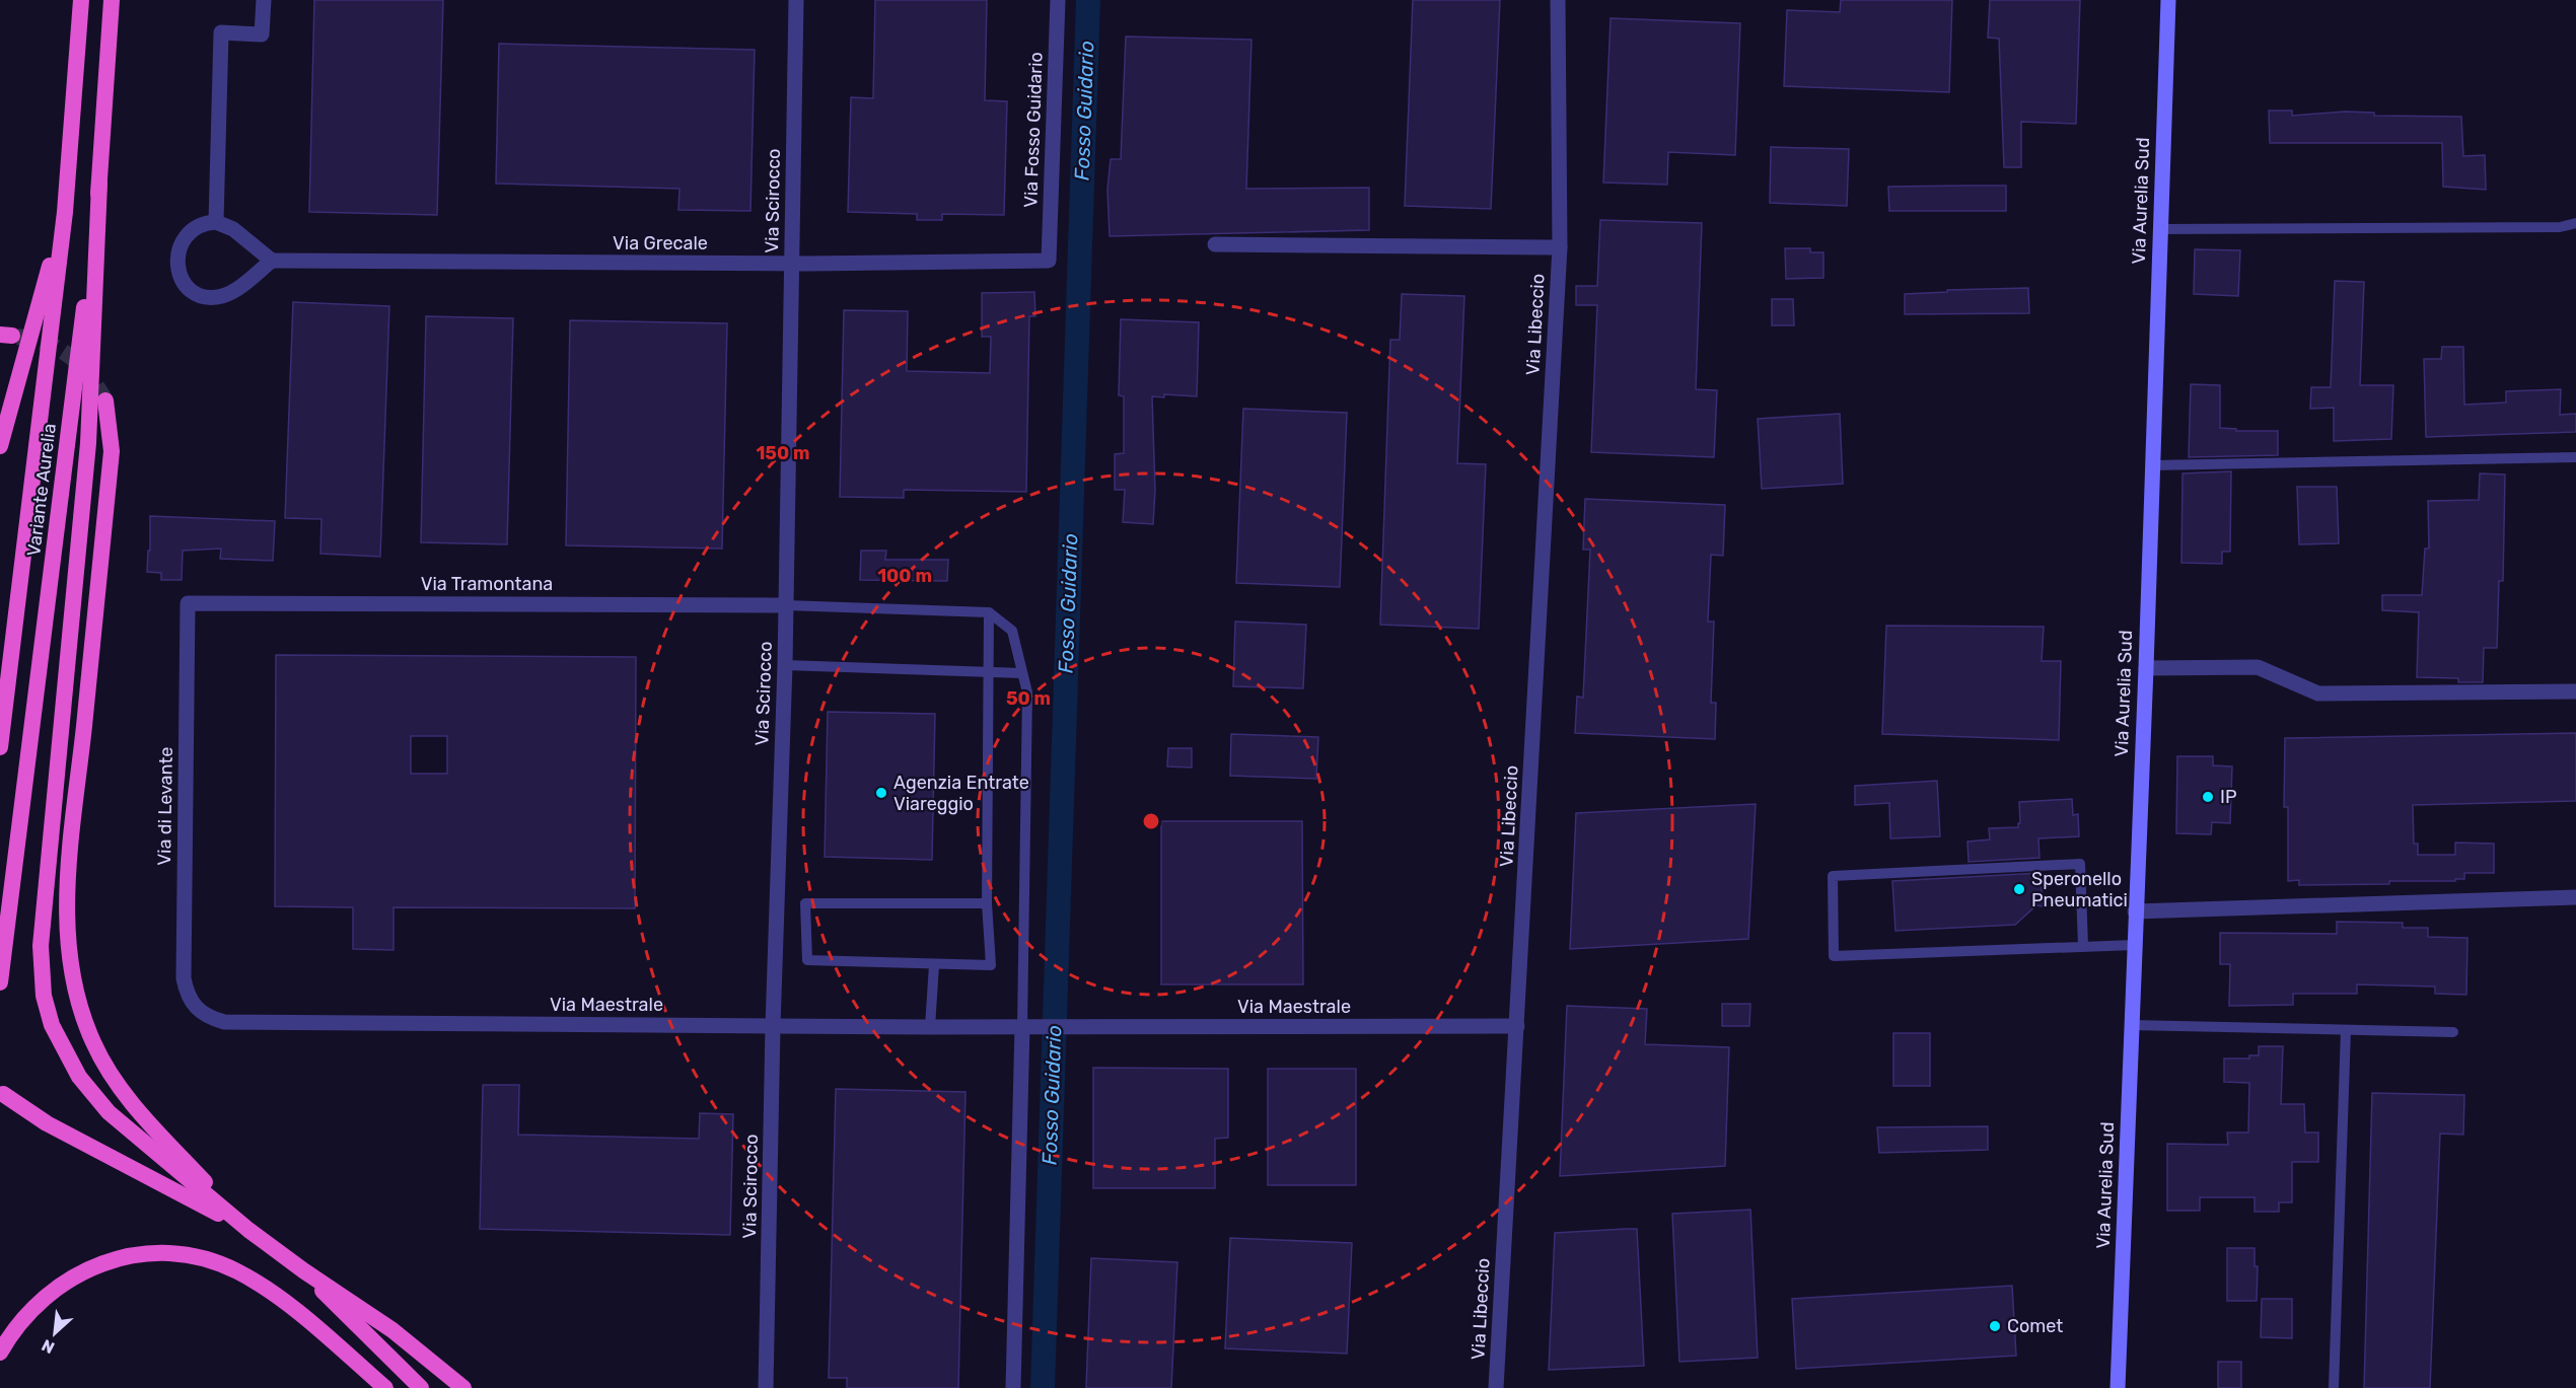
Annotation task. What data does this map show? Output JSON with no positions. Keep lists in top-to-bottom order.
{
  "streets": {
    "highway": ["Variante Aurelia"],
    "main road": ["Via Aurelia Sud"],
    "street": [
      "Via Fosso Guidario",
      "Via Scirocco",
      "Via Grecale",
      "Via Libeccio",
      "Via Tramontana",
      "Via di Levante",
      "Via Maestrale"
    ]
  },
  "crossings": [
    ["Via Fosso Guidario", "Via Grecale"],
    ["Via Scirocco", "Via Grecale"],
    ["Via Scirocco", "Via Tramontana"],
    ["Via Scirocco", "Via Maestrale"],
    ["Via Libeccio", "Via Maestrale"],
    ["Via Tramontana", "Via di Levante"],
    ["Via di Levante", "Via Maestrale"]
  ],
  "water": ["Fosso Guidario"],
  "places": [
    "Agenzia Entrate Viareggio",
    "IP",
    "Speronello Pneumatici",
    "Comet"
  ],
  "north": "bottom left",
  "rings": ["150 m", "100 m", "50 m"]
}
